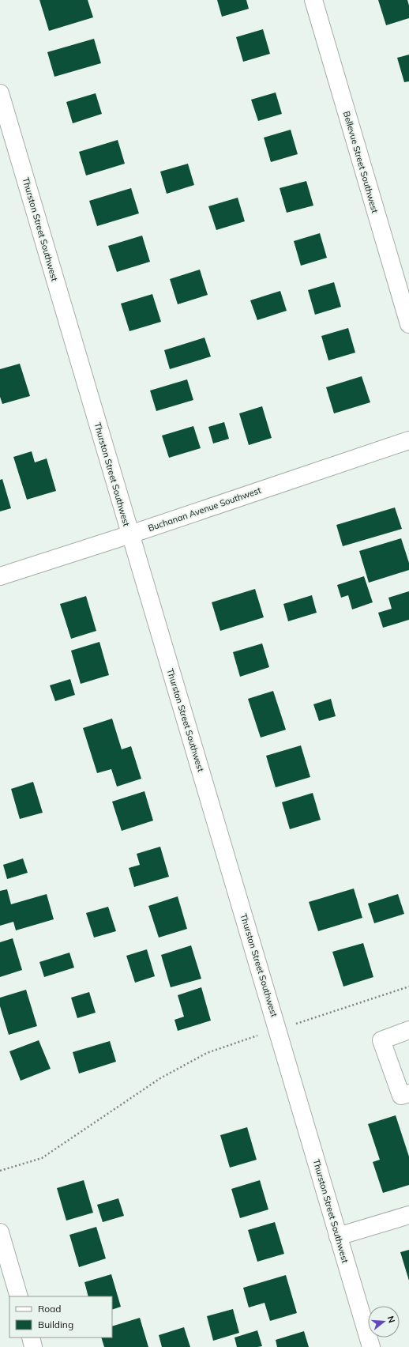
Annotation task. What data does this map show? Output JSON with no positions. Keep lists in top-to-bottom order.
{
  "streets": {
    "street": ["Bellevue Street Southwest", "Thurston Street Southwest", "Buchanan Avenue Southwest"]
  },
  "crossings": [
    ["Thurston Street Southwest", "Buchanan Avenue Southwest"]
  ],
  "legend": ["Road", "Building"],
  "north": "right"
}
